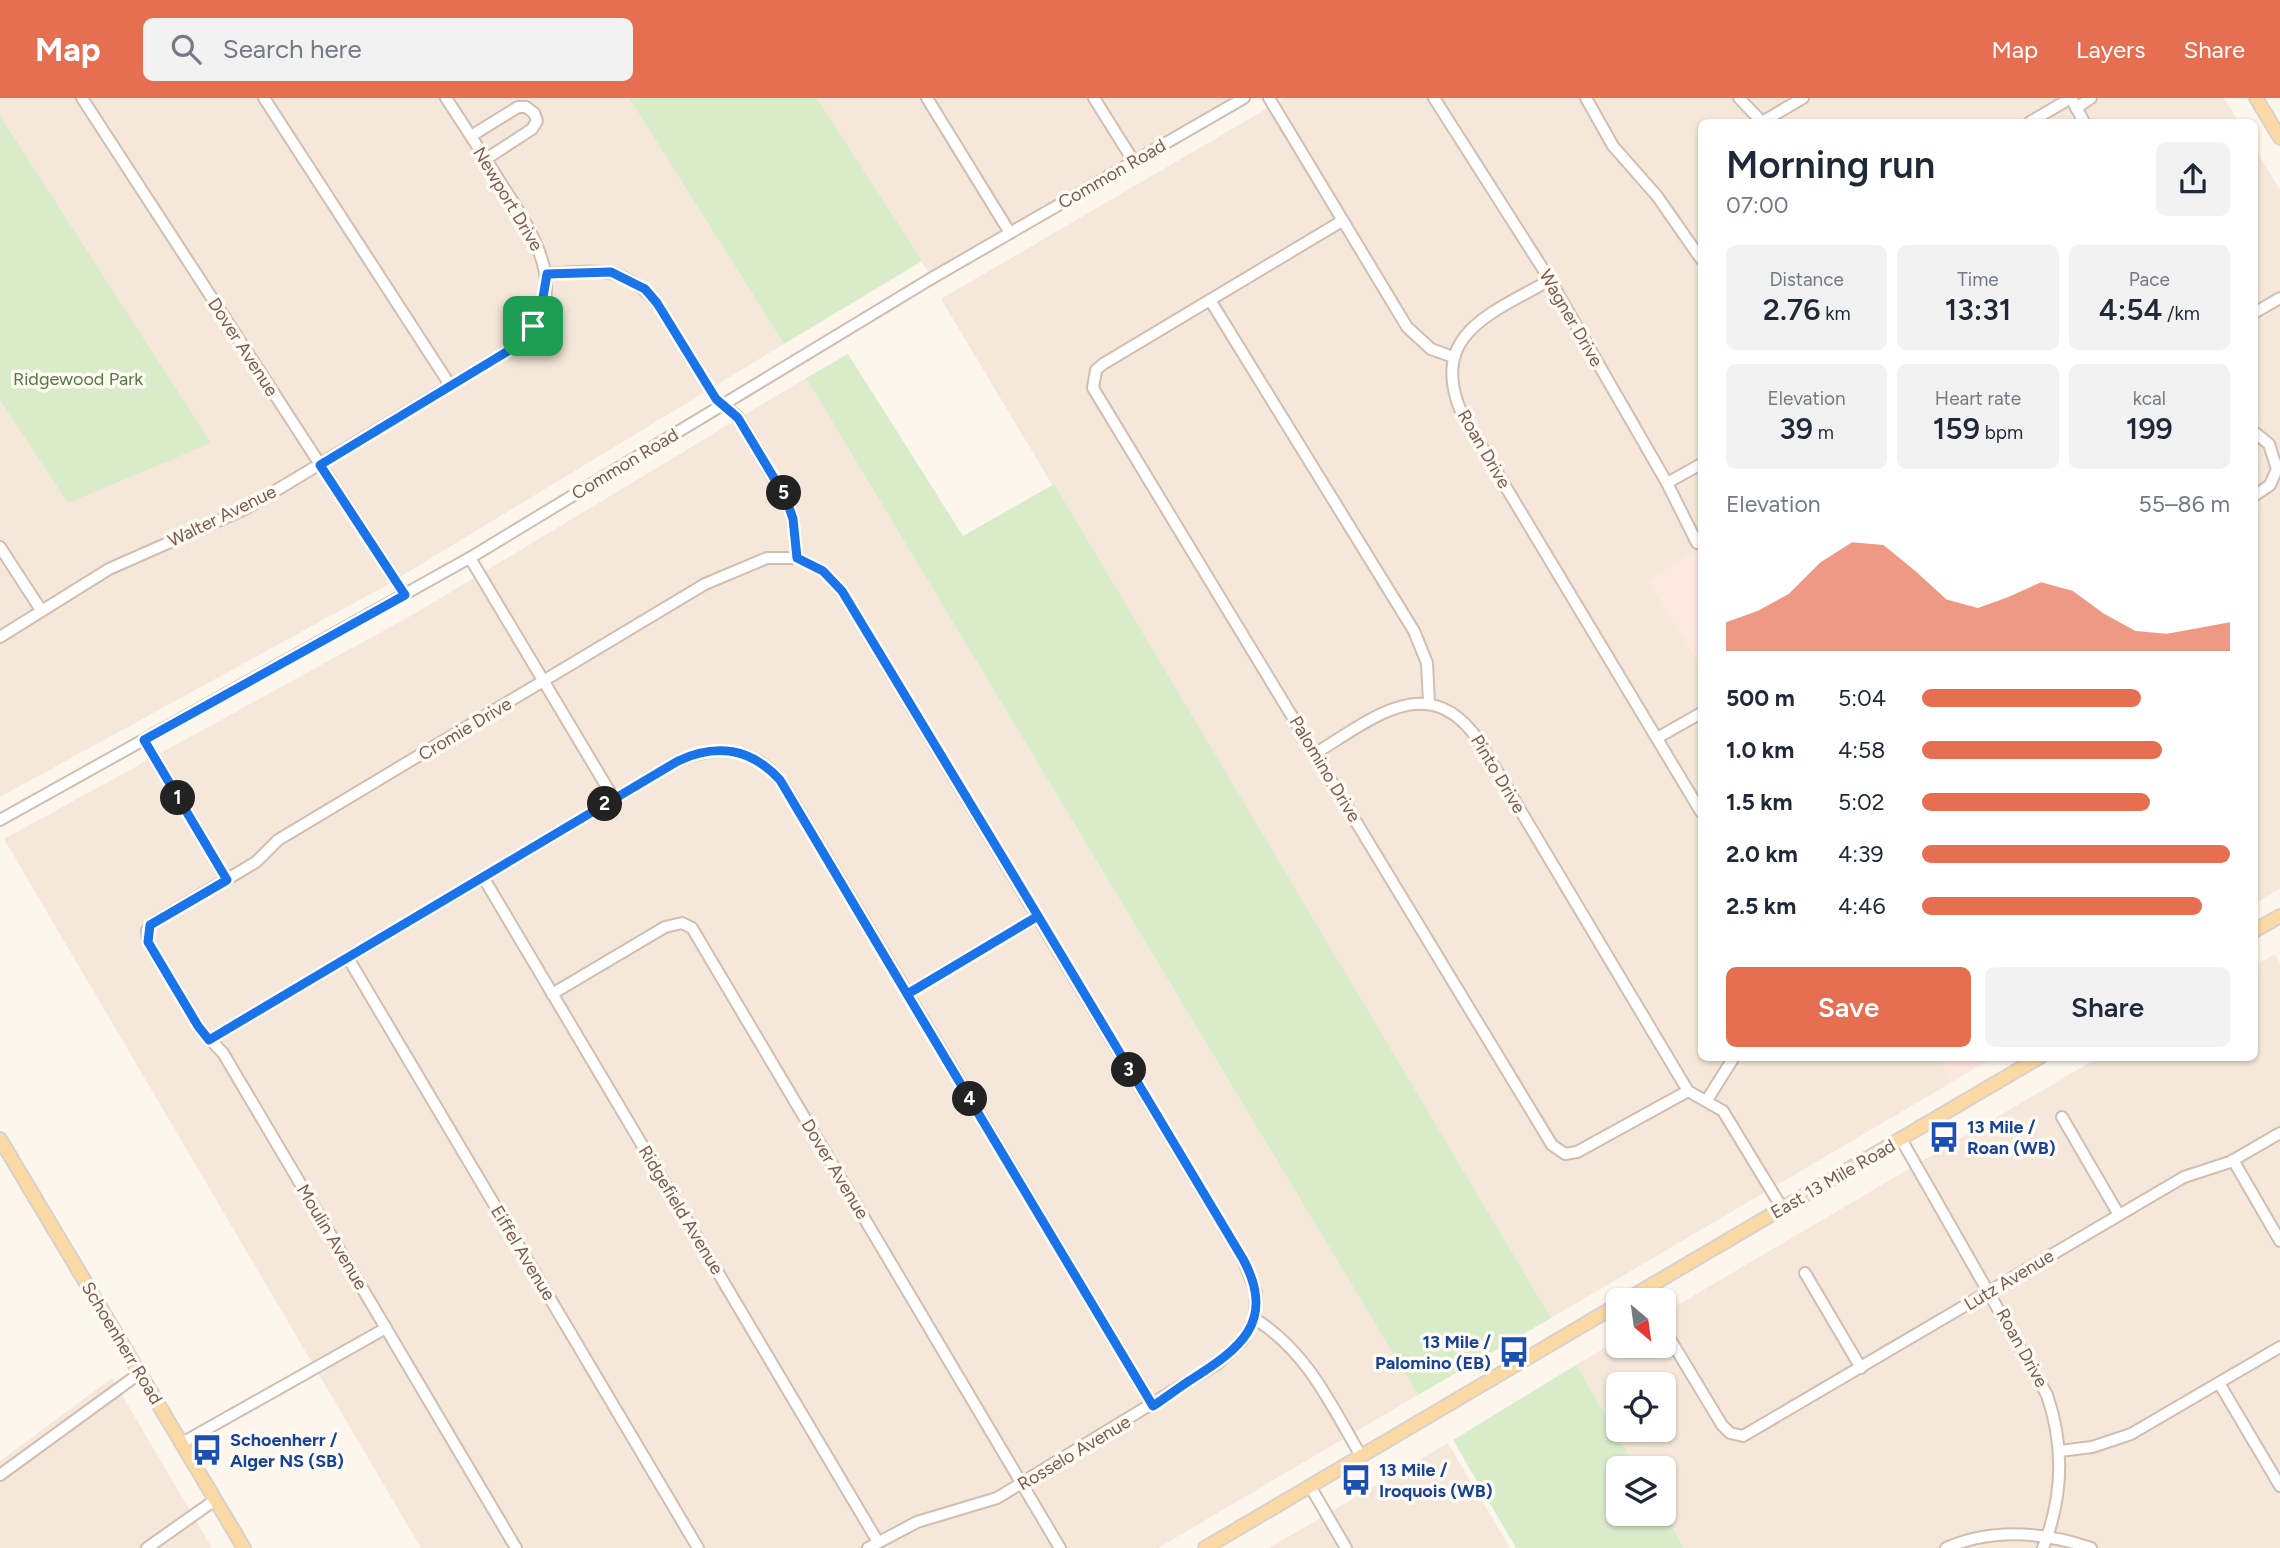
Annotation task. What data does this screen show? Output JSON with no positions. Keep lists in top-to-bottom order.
{
  "streets": {
    "main road": ["East 13 Mile Road", "Schoenherr Road"],
    "street": [
      "Common Road",
      "Newport Drive",
      "Wagner Drive",
      "Dover Avenue",
      "Roan Drive",
      "Walter Avenue",
      "Cromie Drive",
      "Palomino Drive",
      "Pinto Drive",
      "Ridgefield Avenue",
      "Moulin Avenue",
      "Eiffel Avenue",
      "Lutz Avenue",
      "Rosselo Avenue"
    ]
  },
  "crossings": [
    ["Common Road", "Newport Drive"],
    ["Common Road", "Dover Avenue"],
    ["Newport Drive", "Walter Avenue"],
    ["Newport Drive", "Cromie Drive"],
    ["Dover Avenue", "Walter Avenue"],
    ["Dover Avenue", "Ridgefield Avenue"],
    ["Dover Avenue", "Rosselo Avenue"],
    ["Roan Drive", "East 13 Mile Road"],
    ["Roan Drive", "Lutz Avenue"],
    ["Cromie Drive", "Moulin Avenue"],
    ["Palomino Drive", "Pinto Drive"],
    ["Ridgefield Avenue", "Rosselo Avenue"]
  ],
  "parks": ["Ridgewood Park"],
  "places": {
    "bus stop": [
      "13 Mile / Roan (WB)",
      "13 Mile / Palomino (EB)",
      "Schoenherr / Alger NS (SB)",
      "13 Mile / Iroquois (WB)"
    ]
  },
  "north": "bottom right",
  "page": {
    "header": "Map",
    "search": "Search here",
    "nav": ["Map", "Layers", "Share"],
    "heading": ["Morning run", "07:00"],
    "stats": [
      ["Distance", "2.76 km"],
      ["Time", "13:31"],
      ["Pace", "4:54 /km"],
      ["Elevation", "39 m"],
      ["Heart rate", "159 bpm"],
      ["kcal", "199"]
    ],
    "pins": [
      "5",
      "1",
      "2",
      "3",
      "4"
    ],
    "chart": ["Elevation", "55–86 m"],
    "list": [
      {
        "name": "500 m",
        "note": "5:04"
      },
      {
        "name": "1.0 km",
        "note": "4:58"
      },
      {
        "name": "1.5 km",
        "note": "5:02"
      },
      {
        "name": "2.0 km",
        "note": "4:39"
      },
      {
        "name": "2.5 km",
        "note": "4:46"
      }
    ],
    "buttons": ["Save", "Share"]
  }
}
